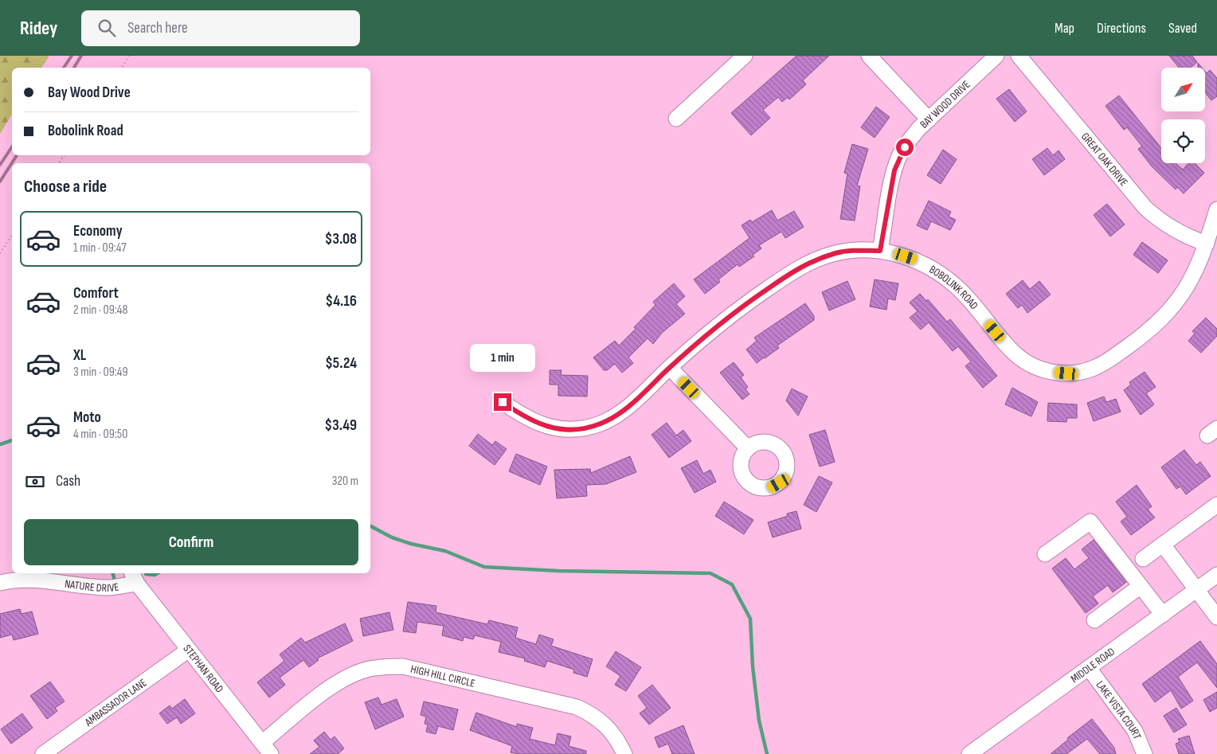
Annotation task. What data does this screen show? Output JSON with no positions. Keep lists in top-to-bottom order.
{
  "streets": {
    "street": [
      "BAY WOOD DRIVE",
      "GREAT OAK DRIVE",
      "BOBOLINK ROAD",
      "NATURE DRIVE",
      "MIDDLE ROAD",
      "STEPHAN ROAD",
      "HIGH HILL CIRCLE",
      "AMBASSADOR LANE",
      "LAKE VISTA COURT"
    ]
  },
  "crossings": [
    ["BAY WOOD DRIVE", "BOBOLINK ROAD"],
    ["GREAT OAK DRIVE", "BOBOLINK ROAD"],
    ["NATURE DRIVE", "STEPHAN ROAD"],
    ["MIDDLE ROAD", "LAKE VISTA COURT"],
    ["STEPHAN ROAD", "HIGH HILL CIRCLE"],
    ["STEPHAN ROAD", "AMBASSADOR LANE"]
  ],
  "north": "top right",
  "page": {
    "header": "Ridey",
    "search": "Search here",
    "nav": ["Map", "Directions", "Saved"],
    "banner": ["Bay Wood Drive", "Bobolink Road"],
    "heading": "Choose a ride",
    "list": [
      {
        "name": "Economy",
        "note": "1 min · 09:47",
        "value": "$3.08"
      },
      {
        "name": "Comfort",
        "note": "2 min · 09:48",
        "value": "$4.16"
      },
      {
        "name": "XL",
        "note": "3 min · 09:49",
        "value": "$5.24"
      },
      {
        "name": "Moto",
        "note": "4 min · 09:50",
        "value": "$3.49"
      }
    ],
    "bubble": "1 min",
    "pay": ["Cash", "320 m"],
    "buttons": "Confirm"
  }
}
